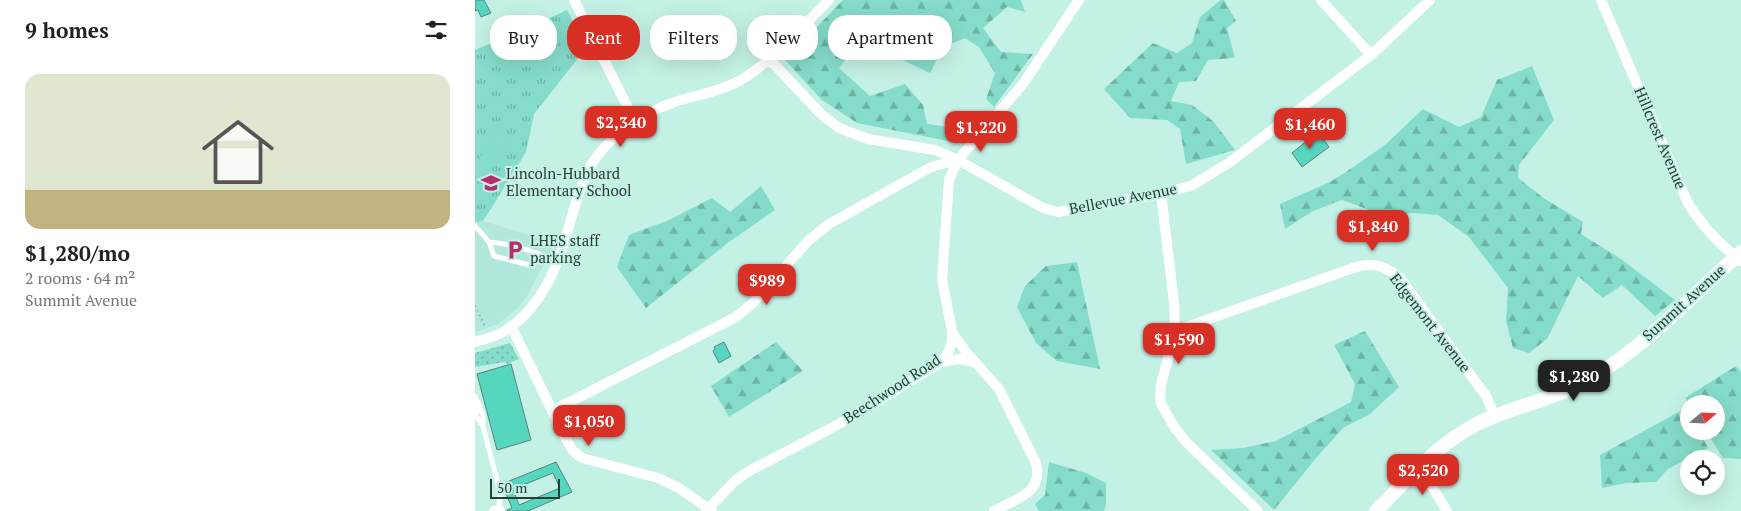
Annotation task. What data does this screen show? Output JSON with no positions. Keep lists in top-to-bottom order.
{
  "streets": {
    "street": [
      "Hillcrest Avenue",
      "Bellevue Avenue",
      "Summit Avenue",
      "Edgemont Avenue",
      "Beechwood Road"
    ]
  },
  "crossings": [
    ["Hillcrest Avenue", "Summit Avenue"],
    ["Bellevue Avenue", "Beechwood Road"],
    ["Summit Avenue", "Edgemont Avenue"]
  ],
  "places": {
    "school or university": ["Lincoln-Hubbard Elementary School"],
    "parking": ["LHES staff parking"]
  },
  "scale_bar": "50 m",
  "north": "right",
  "page": {
    "heading": "9 homes",
    "chip": [
      "Buy",
      "Rent",
      "Filters",
      "New",
      "Apartment"
    ],
    "list": [
      {
        "name": "$1,280/mo",
        "note": "2 rooms · 64 m² · Summit Avenue"
      }
    ],
    "price": [
      "$2,340",
      "$1,460",
      "$1,220",
      "$1,840",
      "$989",
      "$1,590",
      "$1,280",
      "$1,050",
      "$2,520"
    ],
    "scale": "50 m"
  }
}
